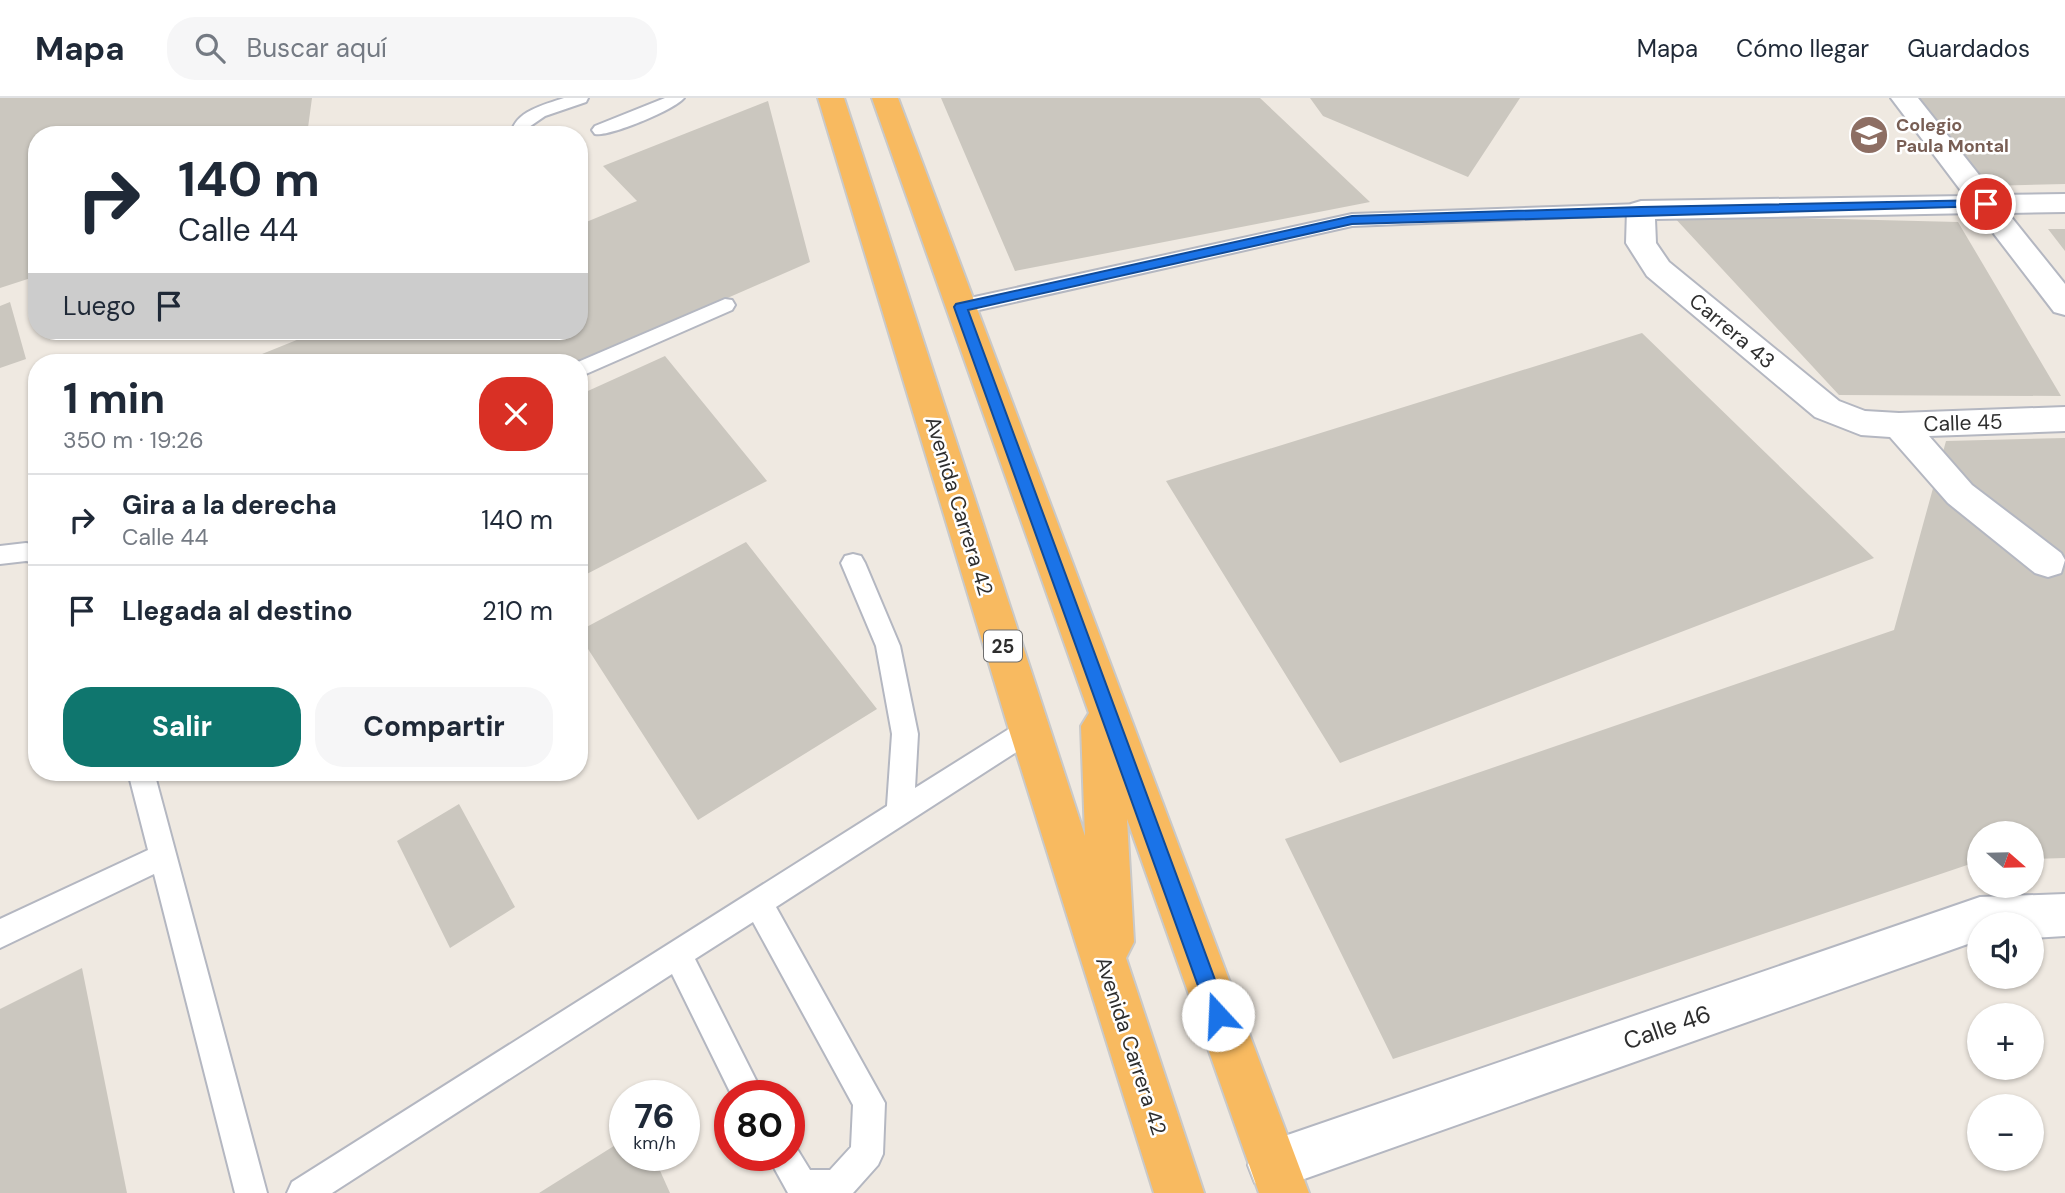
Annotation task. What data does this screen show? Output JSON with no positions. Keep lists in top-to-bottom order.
{
  "streets": {
    "highway": ["Avenida Carrera 42", "25"],
    "street": ["Carrera 43", "Calle 45", "Calle 46"]
  },
  "crossings": [
    ["Carrera 43", "Calle 45"]
  ],
  "places": {
    "school or university": ["Colegio Paula Montal"]
  },
  "north": "right",
  "page": {
    "header": "Mapa",
    "search": "Buscar aquí",
    "nav": ["Mapa", "Cómo llegar", "Guardados"],
    "turn": ["140 m", "Calle 44"],
    "then": "Luego",
    "heading": ["1 min", "350 m · 19:26"],
    "list": [
      {
        "name": "Gira a la derecha",
        "note": "Calle 44",
        "value": "140 m"
      },
      {
        "name": "Llegada al destino",
        "value": "210 m"
      }
    ],
    "buttons": ["Salir", "Compartir"],
    "map_buttons": ["+", "−"],
    "speed": "76 km/h",
    "limit": "80"
  }
}
